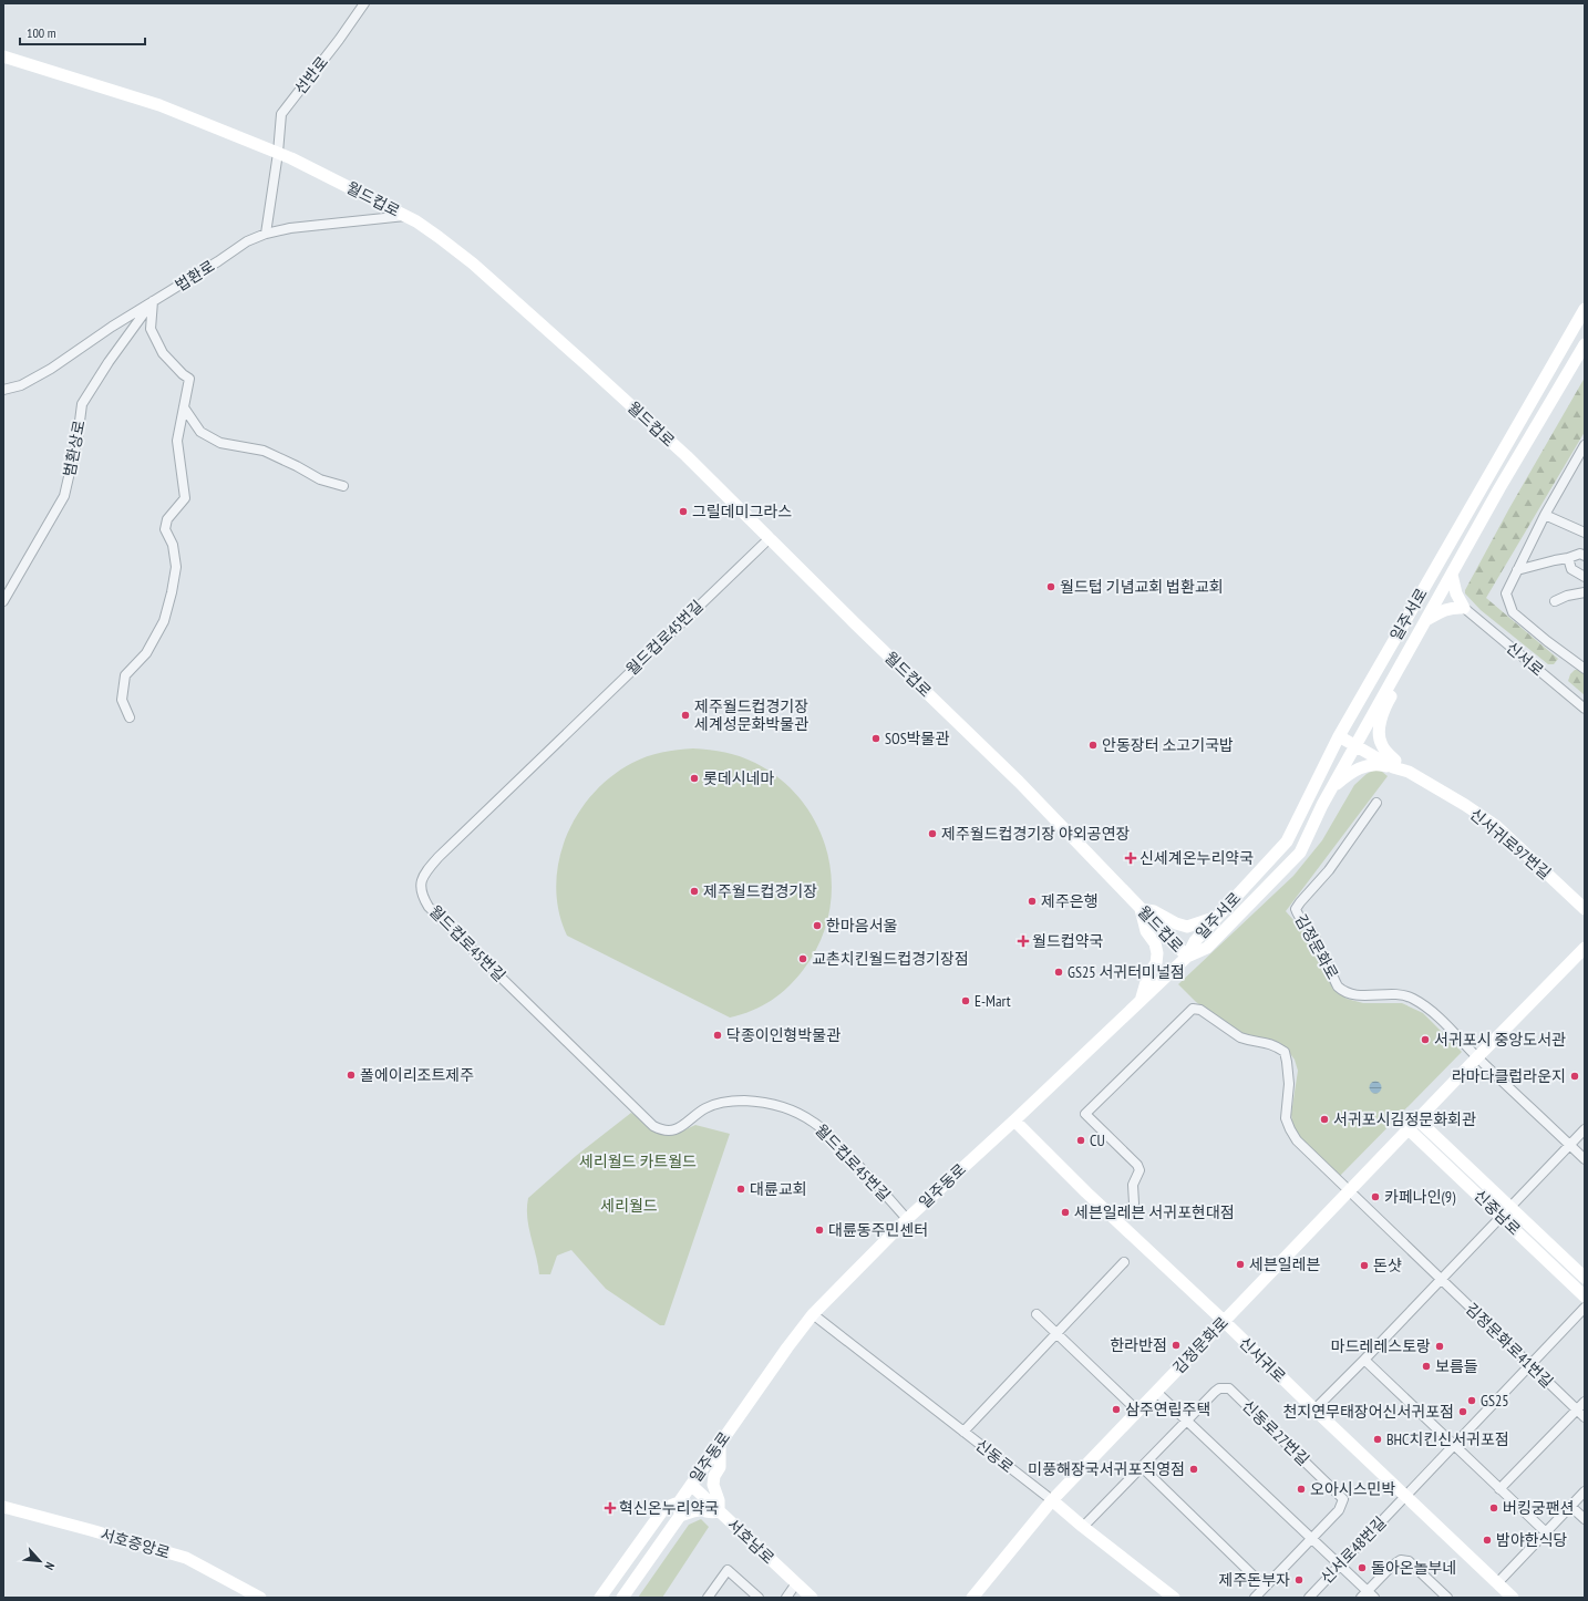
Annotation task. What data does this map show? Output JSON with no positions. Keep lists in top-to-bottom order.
{
  "streets": {
    "main road": [
      "월드컵로",
      "일주서로",
      "신서귀로97번길",
      "김정문화로",
      "일주동로",
      "신중남로",
      "신서귀로",
      "신동로",
      "서호남로",
      "서호중앙로"
    ],
    "street": [
      "선반로",
      "법환로",
      "범환상로",
      "월드컵로45번길",
      "신서로",
      "김정문화로41번길",
      "신동로27번길",
      "신서로48번길"
    ]
  },
  "crossings": [
    ["선반로", "월드컵로"],
    ["선반로", "법환로"],
    ["월드컵로", "법환로"],
    ["월드컵로", "일주서로"],
    ["월드컵로", "월드컵로45번길"],
    ["월드컵로", "일주동로"],
    ["법환로", "범환상로"],
    ["일주서로", "신서귀로97번길"],
    ["일주서로", "일주동로"],
    ["월드컵로45번길", "일주동로"],
    ["김정문화로", "신중남로"],
    ["김정문화로", "김정문화로41번길"],
    ["김정문화로", "신서귀로"],
    ["김정문화로", "신동로"],
    ["일주동로", "신서귀로"],
    ["일주동로", "신동로"],
    ["일주동로", "서호남로"],
    ["김정문화로41번길", "신서로48번길"],
    ["신서귀로", "신서로48번길"],
    ["신동로27번길", "신동로"]
  ],
  "parks": ["세리월드 카트월드", "세리월드"],
  "places": {
    "other": [
      "그릴데미그라스",
      "월드텁 기념교회 법환교회",
      "제주월드컵경기장 세계성문화박물관",
      "SOS박물관",
      "안동장터 소고기국밥",
      "롯데시네마",
      "제주월드컵경기장 야외공연장",
      "제주월드컵경기장",
      "제주은행",
      "한마음서울",
      "교촌치킨월드컵경기장점",
      "GS25 서귀터미널점",
      "E-Mart",
      "닥종이인형박물관",
      "서귀포시 중앙도서관",
      "폴에이리조트제주",
      "라마다클럽라운지",
      "서귀포시김정문화회관",
      "CU",
      "대륜교회",
      "카페나인(9)",
      "세븐일레븐 서귀포현대점",
      "대륜동주민센터",
      "세븐일레븐",
      "돈샷",
      "한라반점",
      "마드레레스토랑",
      "보름들",
      "GS25",
      "삼주연립주택",
      "천지연무태장어신서귀포점",
      "BHC치킨신서귀포점",
      "미풍해장국서귀포직영점",
      "오아시스민박",
      "버킹궁팬션",
      "밤야한식당",
      "돌아온놀부네",
      "제주돈부자"
    ],
    "health": ["신세계온누리약국", "월드컵약국", "혁신온누리약국"]
  },
  "scale_bar": "100 m",
  "north": "bottom right"
}
